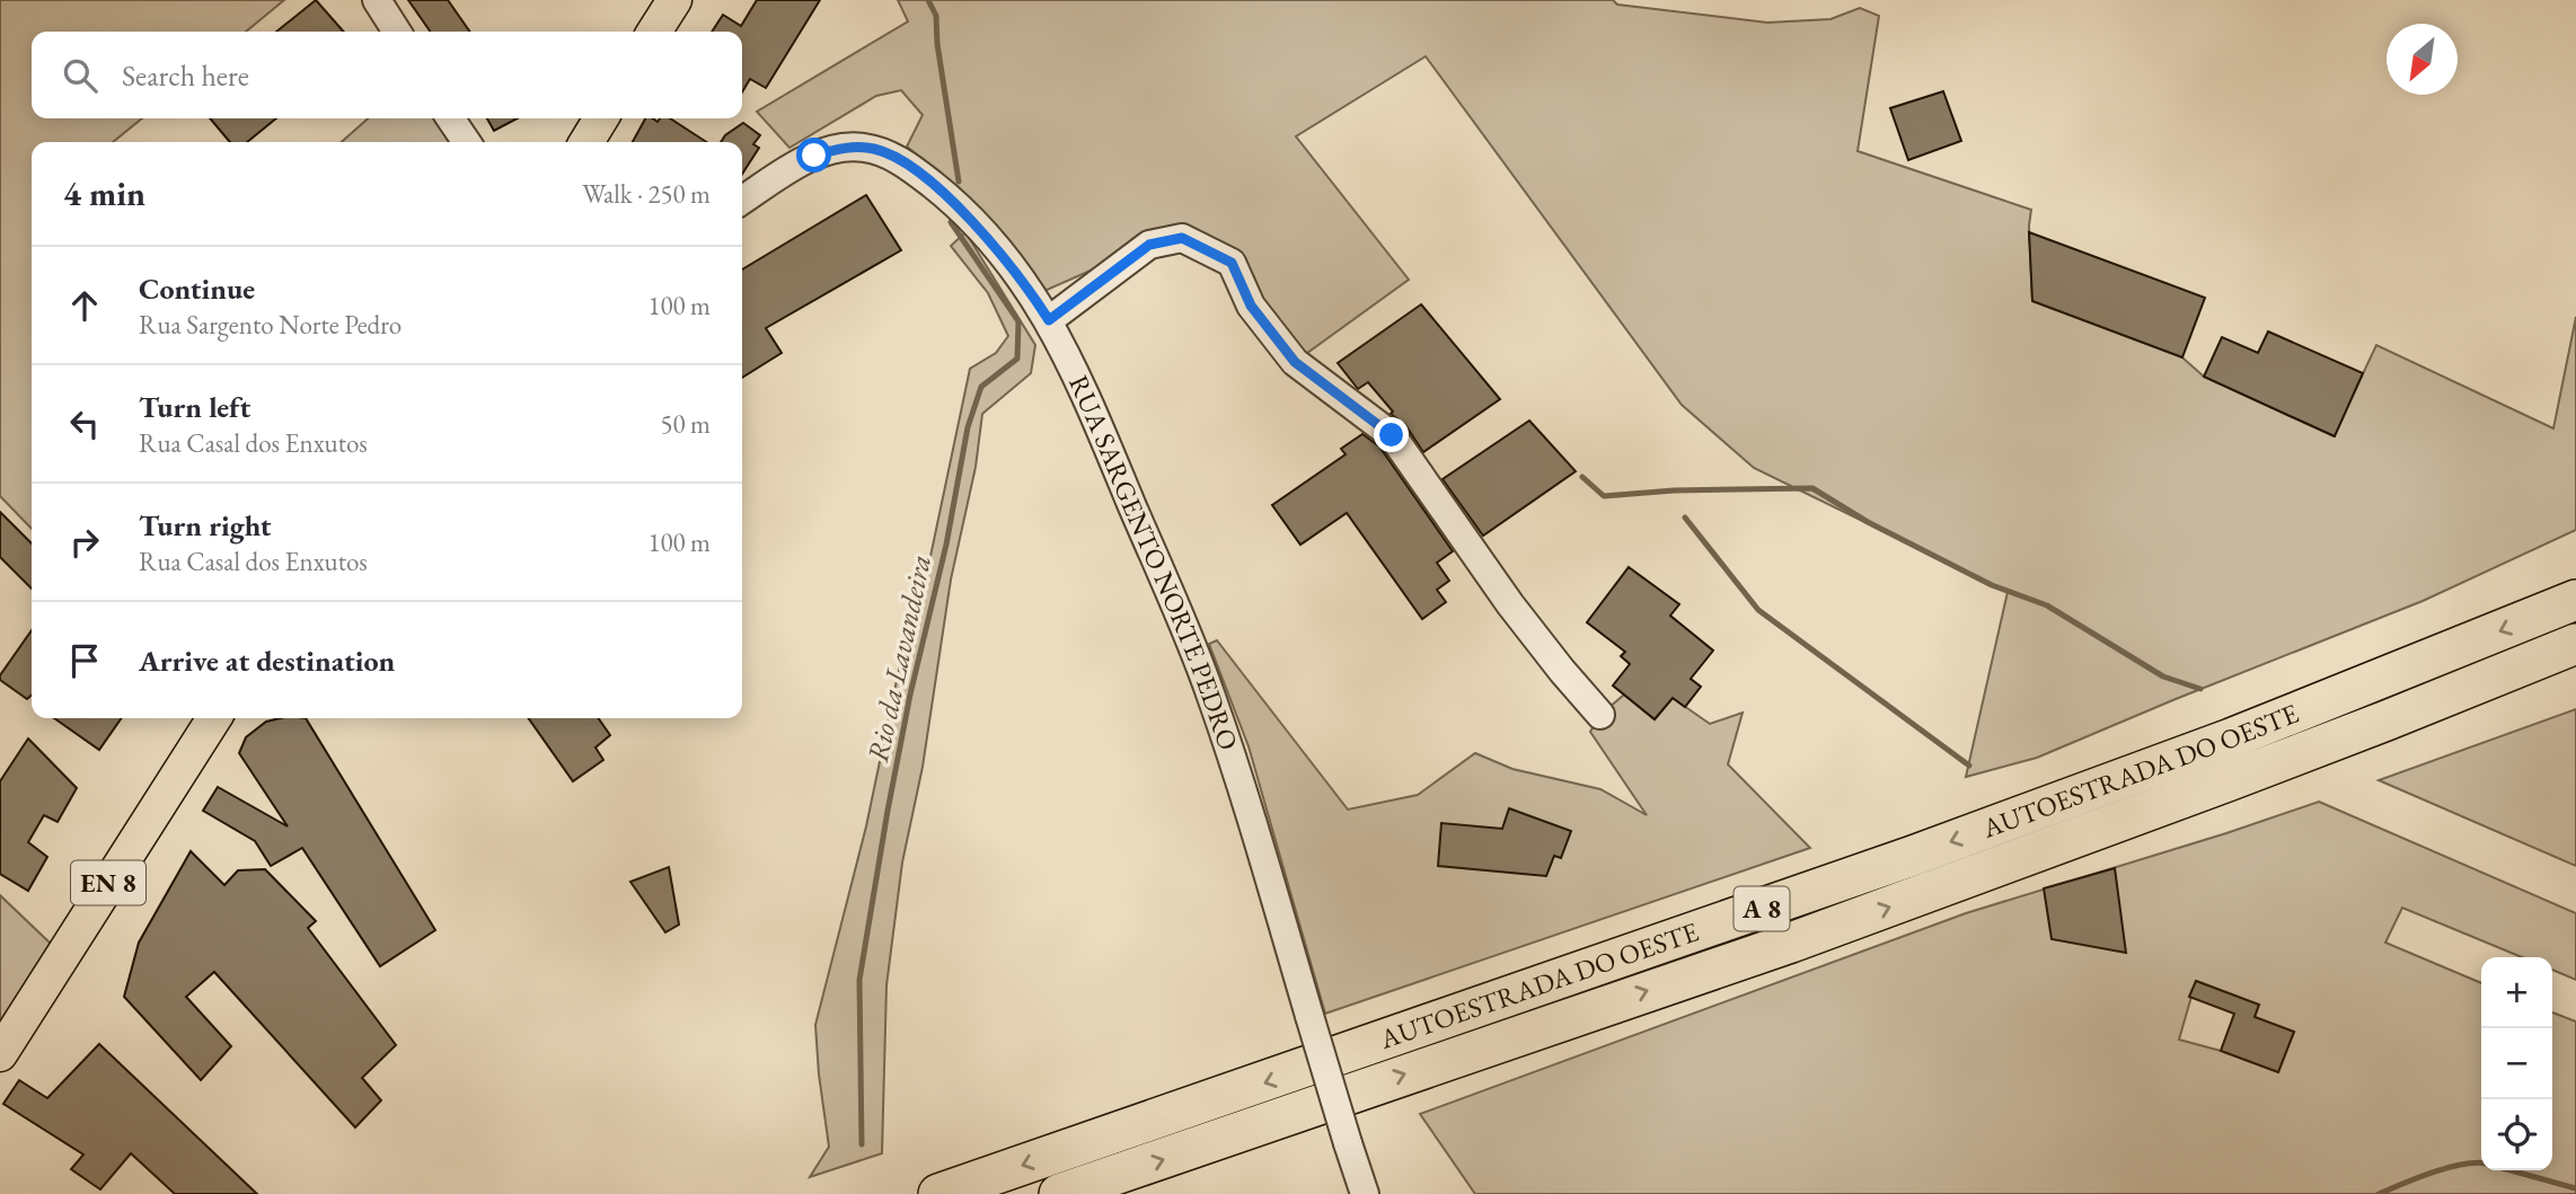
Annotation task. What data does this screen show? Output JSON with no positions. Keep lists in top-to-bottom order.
{
  "streets": {
    "highway": ["AUTOESTRADA DO OESTE", "A 8"],
    "main road": ["EN 8"],
    "street": ["RUA SARGENTO NORTE PEDRO"]
  },
  "water": ["Rio da Lavandeira"],
  "north": "bottom left",
  "page": {
    "search": "Search here",
    "heading": ["4 min", "Walk · 250 m"],
    "list": [
      ["Continue", "Rua Sargento Norte Pedro", "100 m"],
      ["Turn left", "Rua Casal dos Enxutos", "50 m"],
      ["Turn right", "Rua Casal dos Enxutos", "100 m"],
      "Arrive at destination"
    ],
    "map_buttons": ["+", "−"]
  }
}
